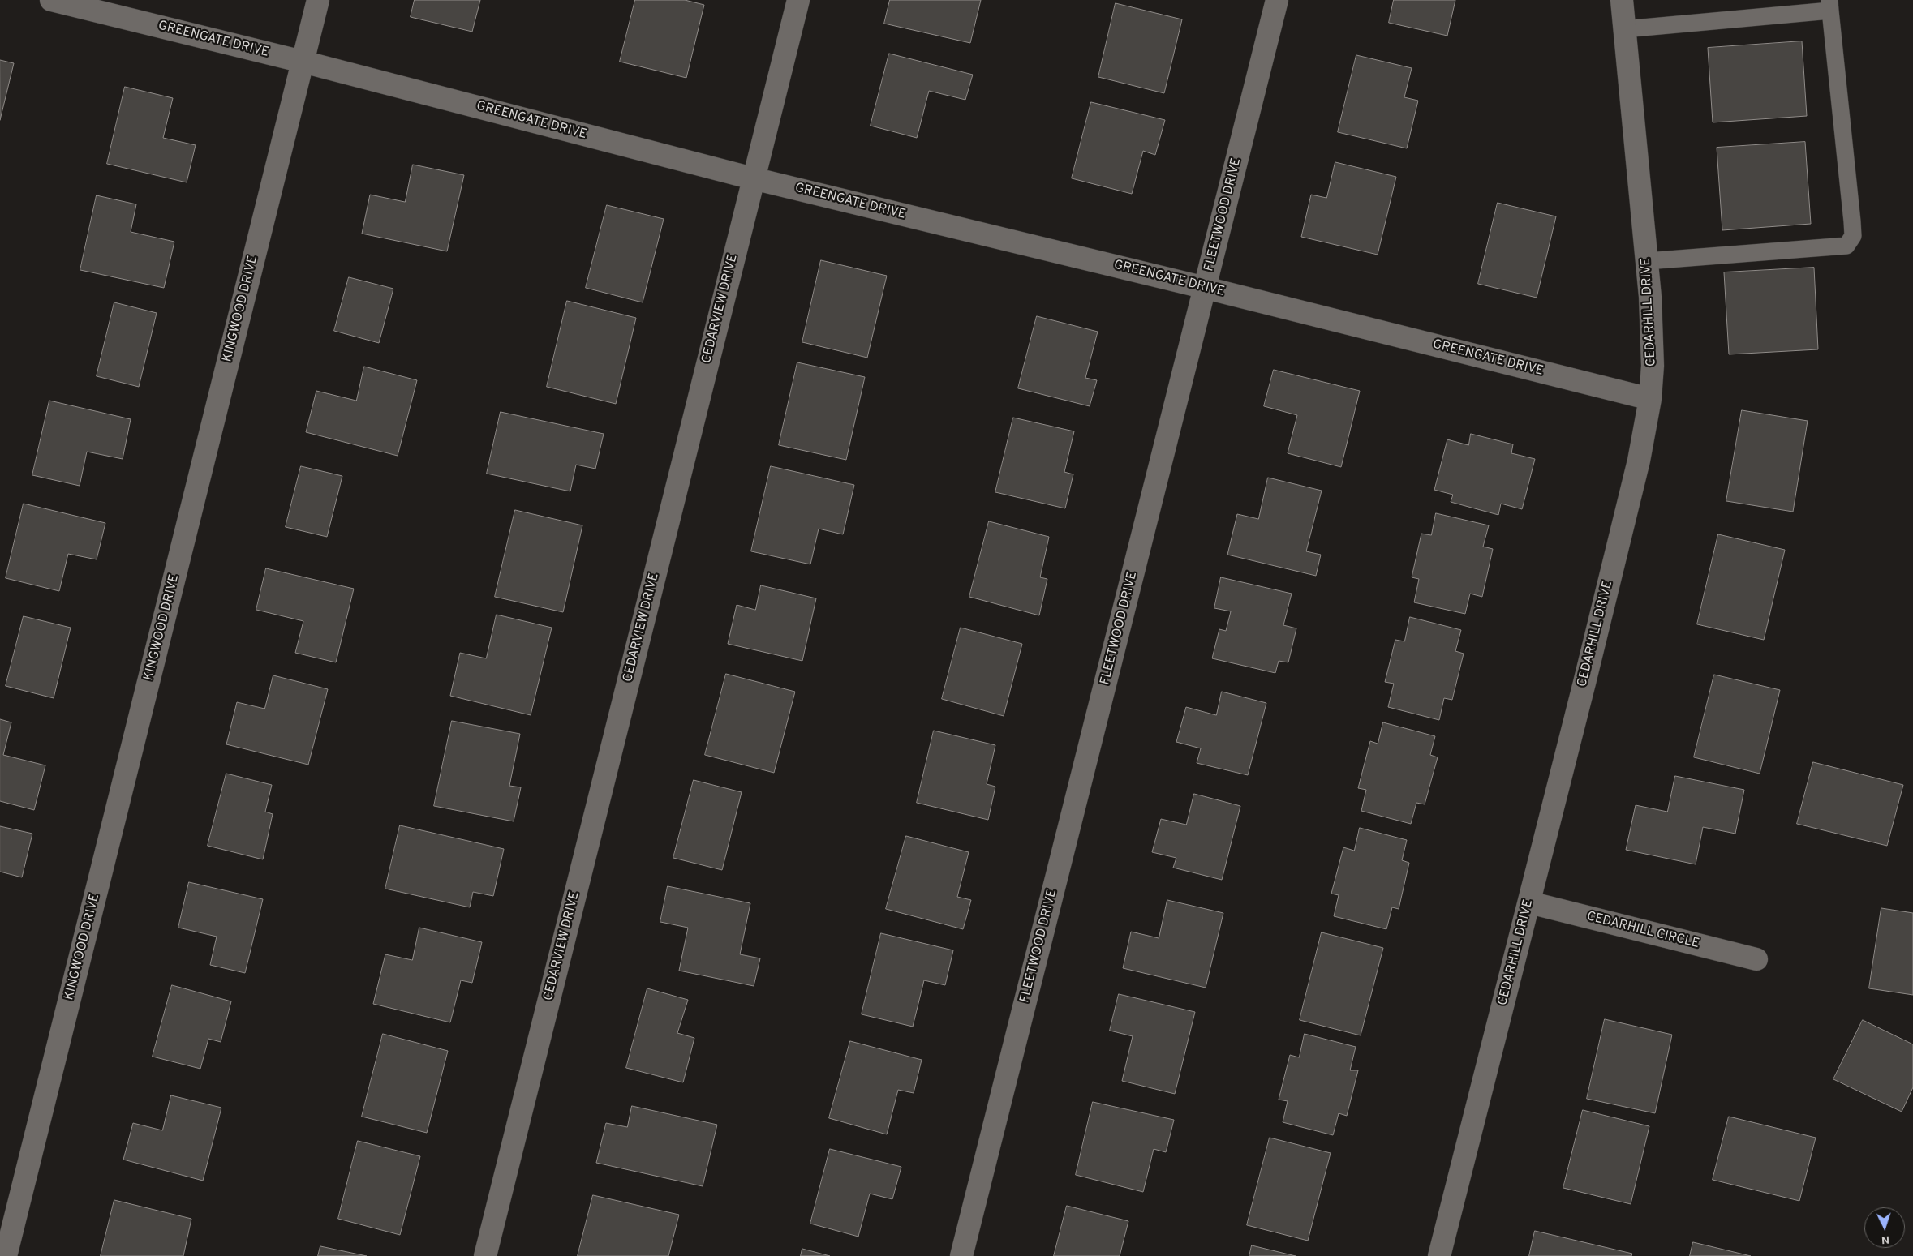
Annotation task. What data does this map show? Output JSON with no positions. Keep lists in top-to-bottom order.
{
  "streets": {
    "street": [
      "GREENGATE DRIVE",
      "FLEETWOOD DRIVE",
      "KINGWOOD DRIVE",
      "CEDARVIEW DRIVE",
      "CEDARHILL DRIVE",
      "CEDARHILL CIRCLE"
    ]
  },
  "crossings": [
    ["GREENGATE DRIVE", "FLEETWOOD DRIVE"],
    ["GREENGATE DRIVE", "KINGWOOD DRIVE"],
    ["GREENGATE DRIVE", "CEDARVIEW DRIVE"],
    ["GREENGATE DRIVE", "CEDARHILL DRIVE"],
    ["CEDARHILL DRIVE", "CEDARHILL CIRCLE"]
  ],
  "north": "bottom"
}
